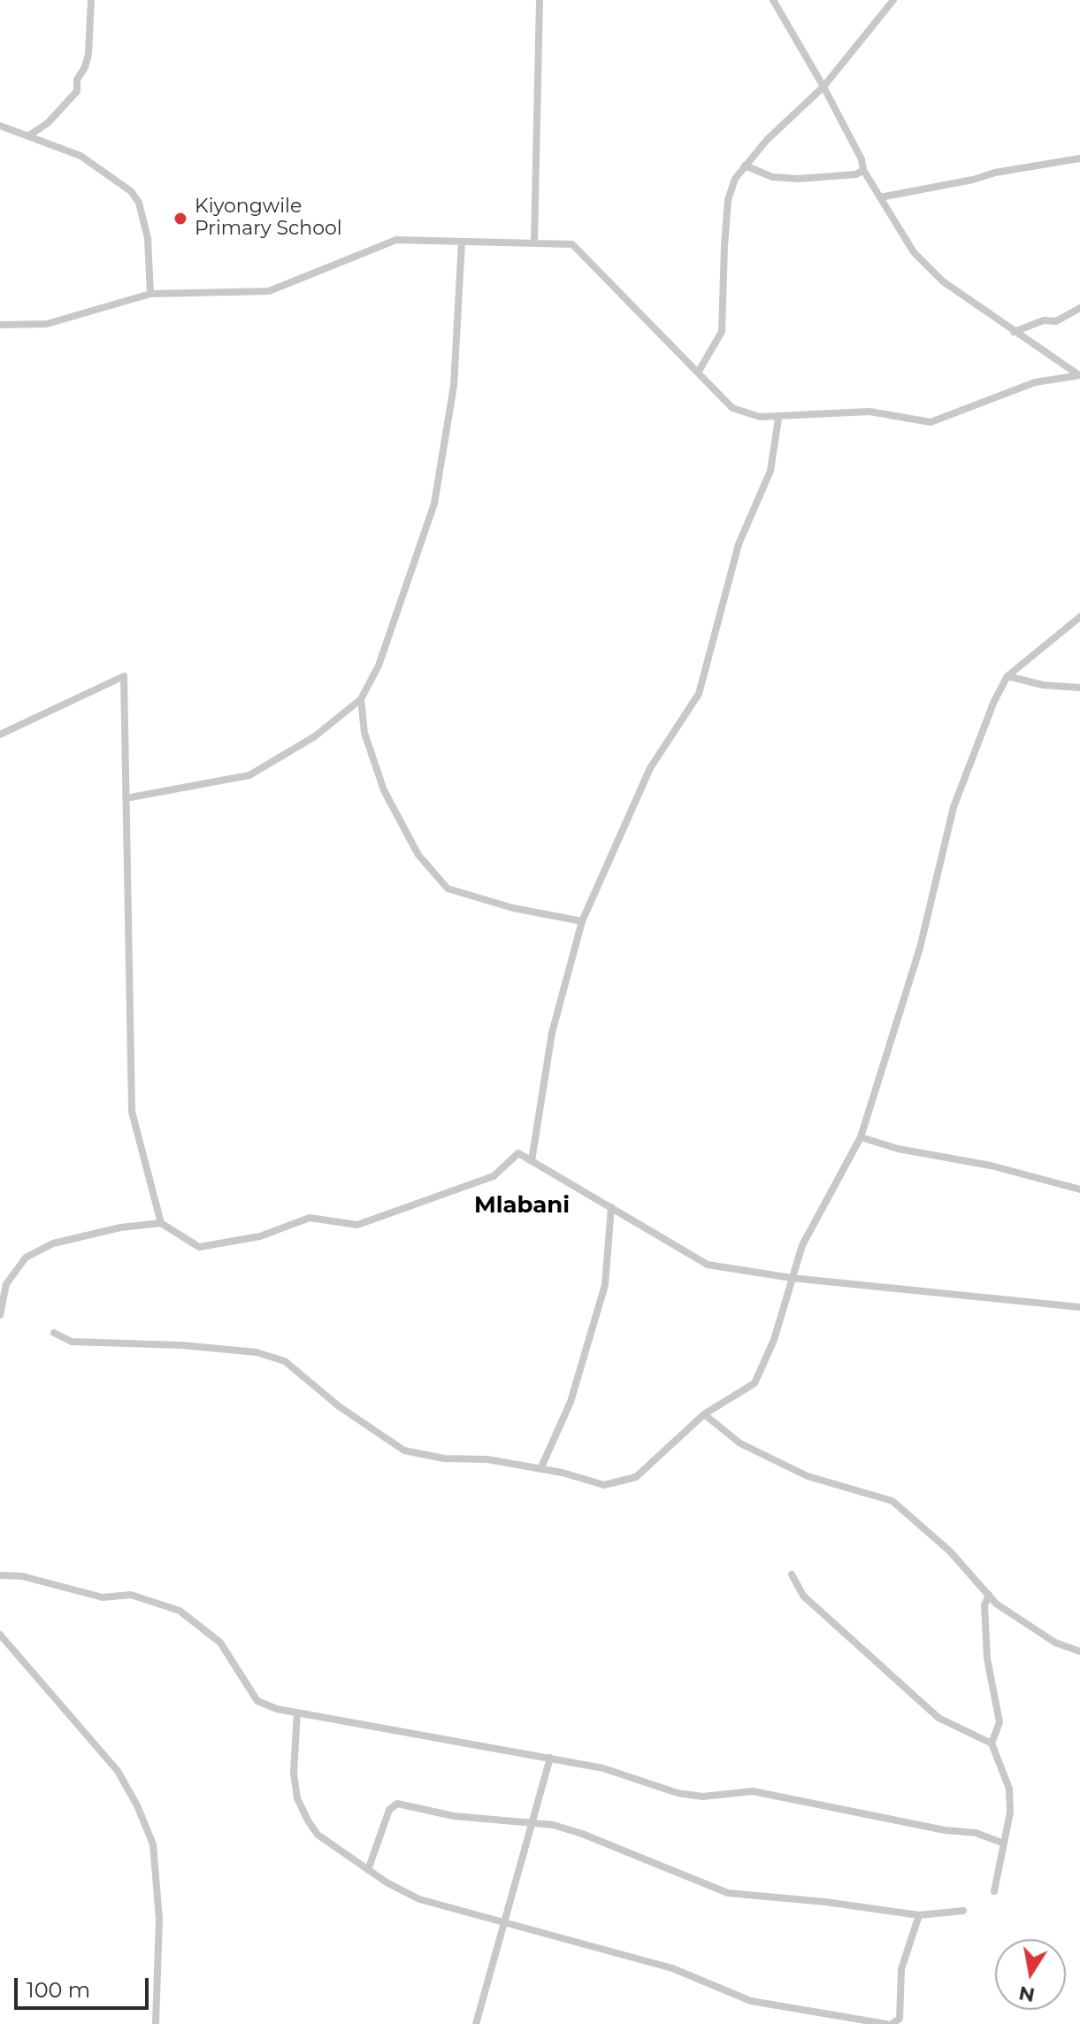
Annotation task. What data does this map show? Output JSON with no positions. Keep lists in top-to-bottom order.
{
  "districts": ["Mlabani"],
  "places": ["Kiyongwile Primary School"],
  "scale_bar": "100 m",
  "north": "bottom"
}
